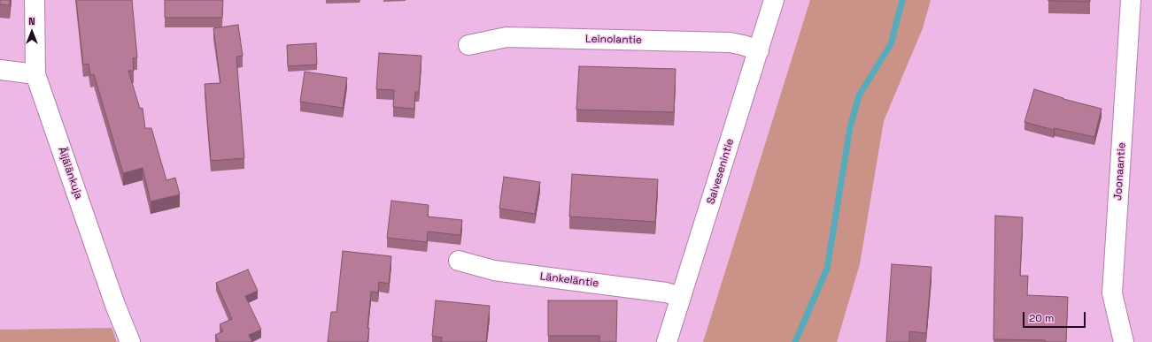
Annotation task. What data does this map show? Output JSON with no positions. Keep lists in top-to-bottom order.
{
  "streets": {
    "street": [
      "Leinolantie",
      "Salvesenintie",
      "Joonaantie",
      "Äijälänkuja",
      "Länkeläntie"
    ]
  },
  "crossings": [
    ["Leinolantie", "Salvesenintie"],
    ["Salvesenintie", "Länkeläntie"]
  ],
  "scale_bar": "20 m",
  "north": "top"
}
